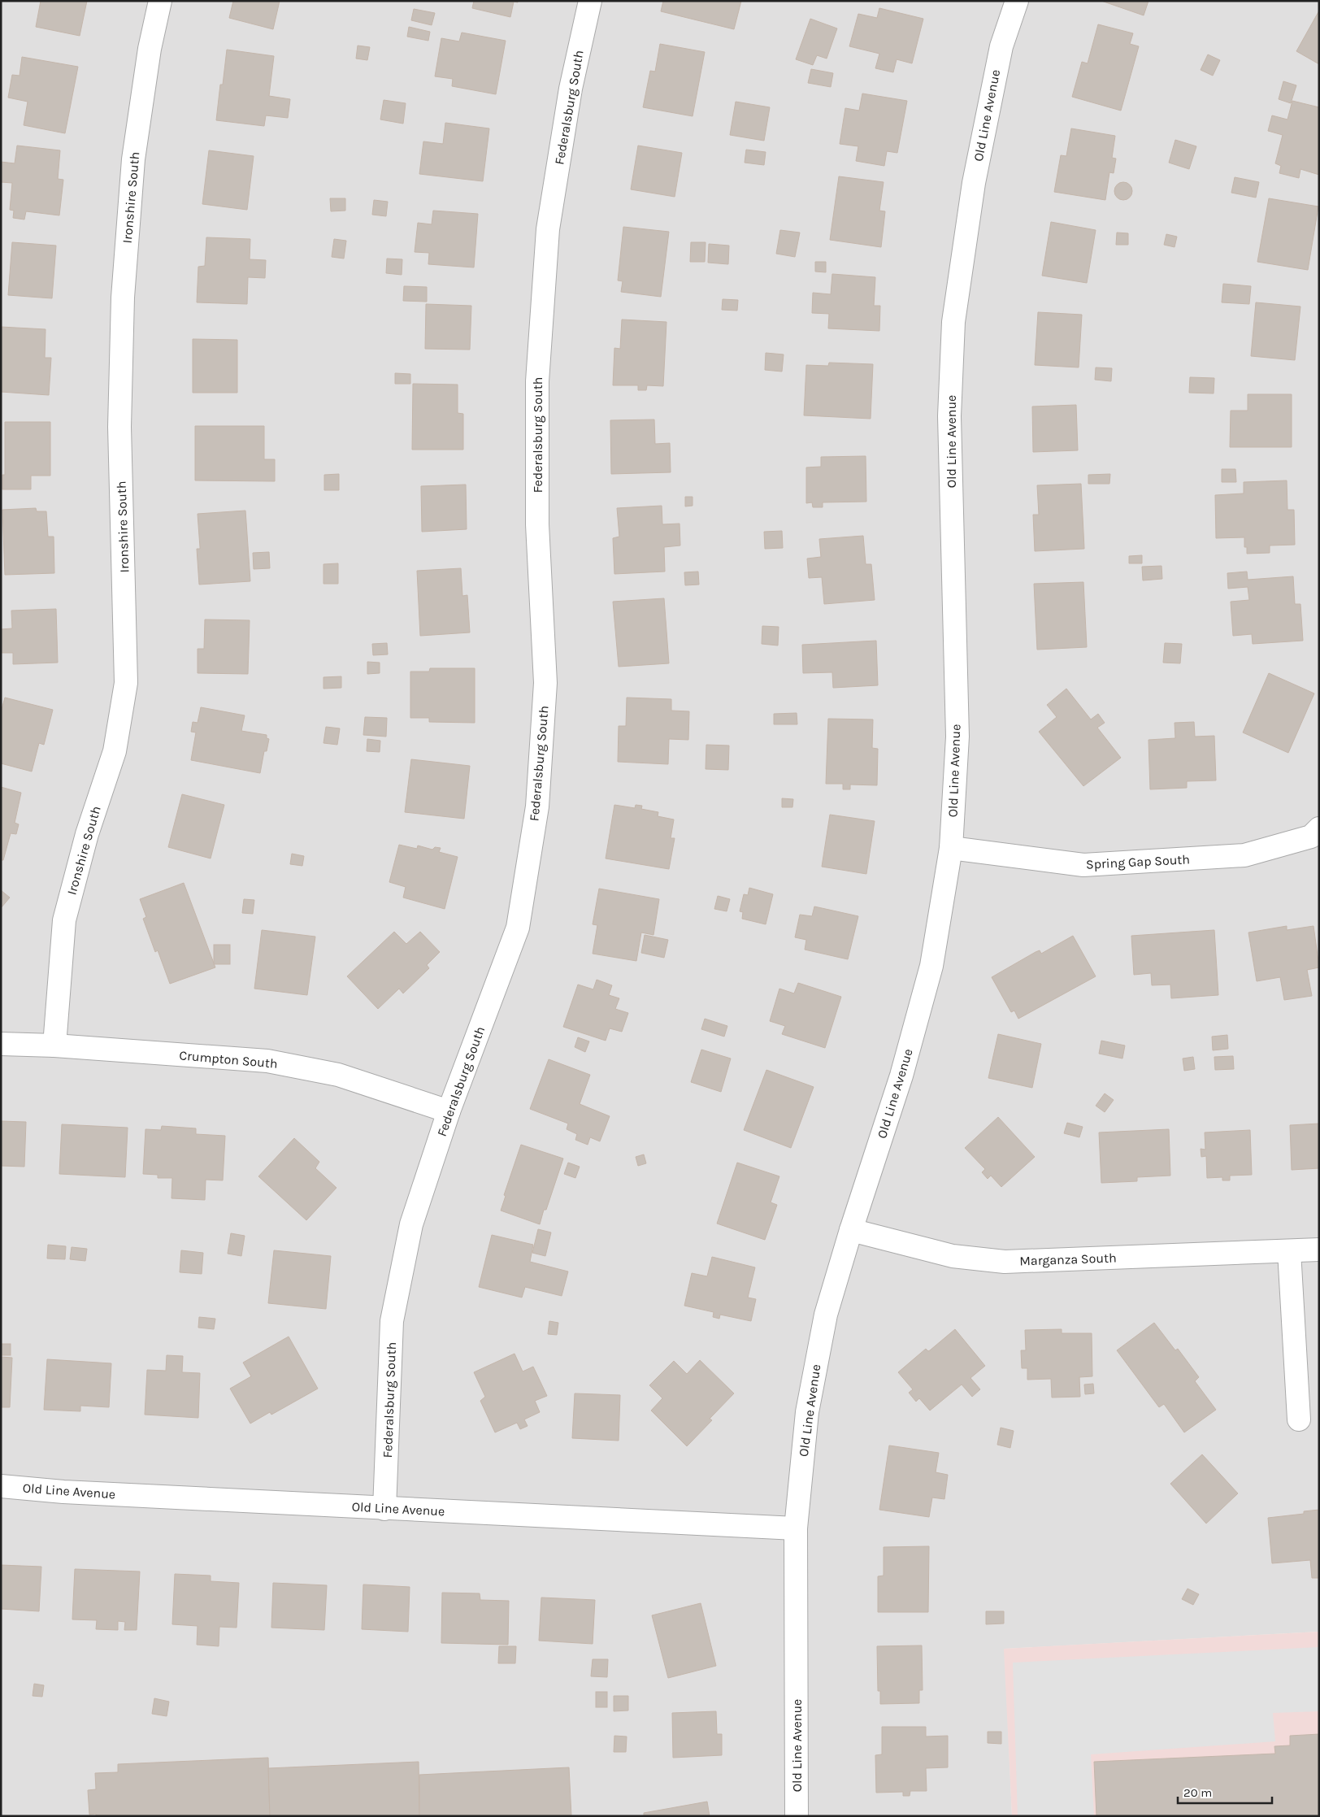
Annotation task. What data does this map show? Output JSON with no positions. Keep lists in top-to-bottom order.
{
  "streets": {
    "street": [
      "Federalsburg South",
      "Old Line Avenue",
      "Ironshire South",
      "Spring Gap South",
      "Crumpton South",
      "Marganza South"
    ]
  },
  "crossings": [
    ["Federalsburg South", "Old Line Avenue"],
    ["Federalsburg South", "Crumpton South"],
    ["Old Line Avenue", "Spring Gap South"],
    ["Old Line Avenue", "Marganza South"],
    ["Ironshire South", "Crumpton South"]
  ],
  "scale_bar": "20 m"
}
